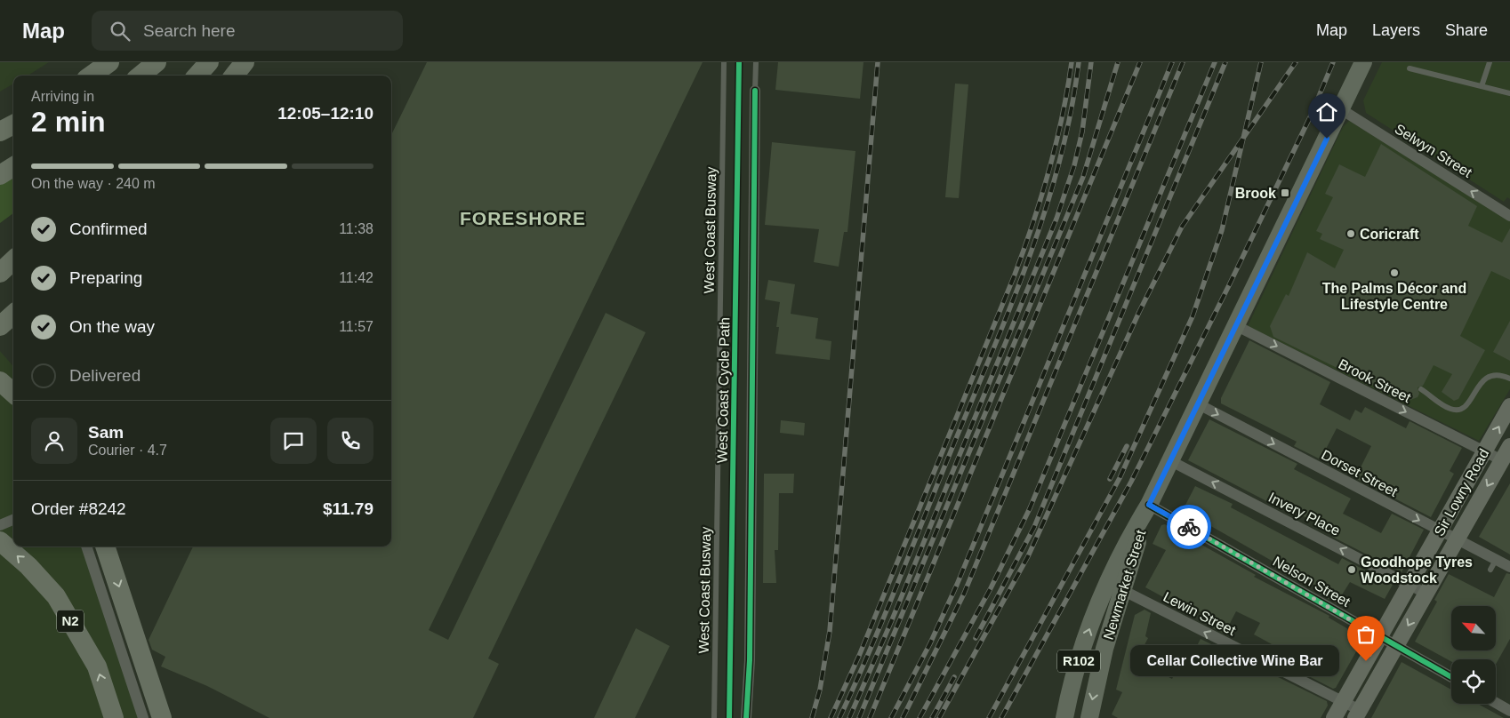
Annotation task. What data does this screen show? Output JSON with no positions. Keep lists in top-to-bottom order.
{
  "streets": {
    "highway": ["N2"],
    "main road": ["Sir Lowry Road", "Newmarket Street", "R102"],
    "street": [
      "Selwyn Street",
      "Brook Street",
      "Dorset Street",
      "Invery Place",
      "Nelson Street",
      "Lewin Street"
    ],
    "lane": ["West Coast Busway"],
    "cycle path": ["West Coast Cycle Path"]
  },
  "crossings": [
    ["Selwyn Street", "Newmarket Street"],
    ["Brook Street", "Sir Lowry Road"],
    ["Brook Street", "Newmarket Street"],
    ["Dorset Street", "Sir Lowry Road"],
    ["Dorset Street", "Newmarket Street"],
    ["Sir Lowry Road", "Invery Place"],
    ["Sir Lowry Road", "Nelson Street"],
    ["Sir Lowry Road", "Lewin Street"],
    ["Invery Place", "Newmarket Street"],
    ["Nelson Street", "Newmarket Street"],
    ["Newmarket Street", "Lewin Street"]
  ],
  "one_way": [
    "Selwyn Street",
    "Brook Street",
    "Dorset Street",
    "Invery Place",
    "Lewin Street"
  ],
  "districts": ["FORESHORE"],
  "places": {
    "transit": ["Brook"],
    "other": [
      "Coricraft",
      "The Palms Décor and Lifestyle Centre",
      "Goodhope Tyres Woodstock",
      "Cellar Collective Wine Bar"
    ]
  },
  "north": "top left",
  "page": {
    "header": "Map",
    "search": "Search here",
    "nav": ["Map", "Layers", "Share"],
    "heading": ["2 min", "Arriving in", "12:05–12:10"],
    "panel": [
      "Sam",
      "Courier · 4.7",
      "Order #8242",
      "$11.79"
    ],
    "bar": "On the way · 240 m",
    "list": [
      ["Confirmed", "11:38"],
      ["Preparing", "11:42"],
      ["On the way", "11:57"],
      "Delivered"
    ],
    "bubble": "Cellar Collective Wine Bar"
  }
}
